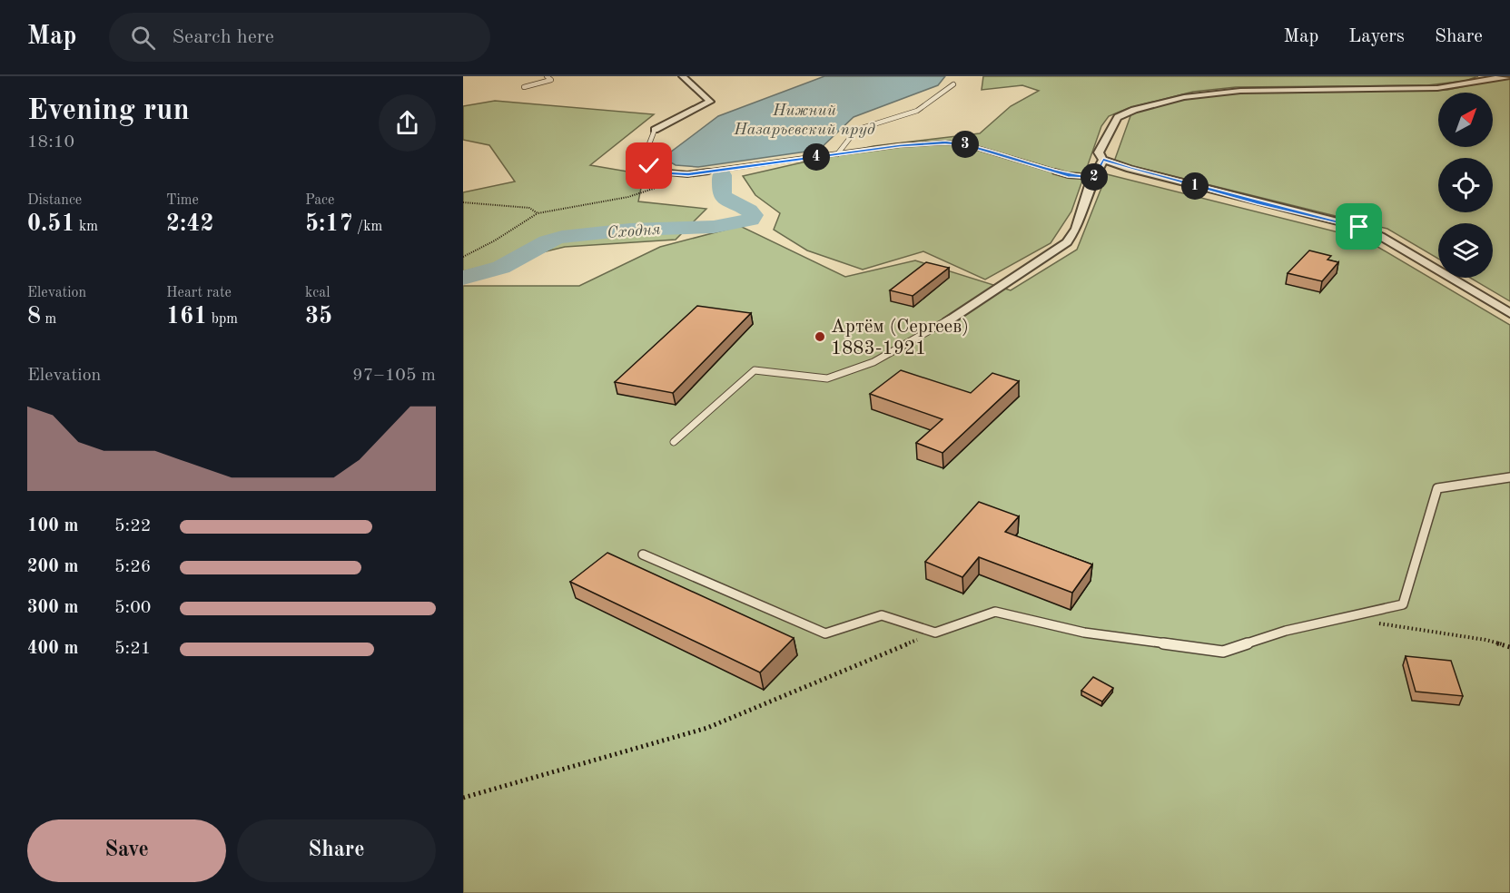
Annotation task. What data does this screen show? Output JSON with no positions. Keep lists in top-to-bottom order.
{
  "water": ["Нижний Назарьевский пруд", "Сходня"],
  "places": ["Артём (Сергеев) 1883-1921"],
  "north": "top right",
  "page": {
    "header": "Map",
    "search": "Search here",
    "nav": ["Map", "Layers", "Share"],
    "heading": ["Evening run", "18:10"],
    "pins": [
      "3",
      "4",
      "2",
      "1"
    ],
    "stats": [
      ["Distance", "0.51 km"],
      ["Time", "2:42"],
      ["Pace", "5:17 /km"],
      ["Elevation", "8 m"],
      ["Heart rate", "161 bpm"],
      ["kcal", "35"]
    ],
    "chart": ["Elevation", "97–105 m"],
    "list": [
      {
        "name": "100 m",
        "note": "5:22"
      },
      {
        "name": "200 m",
        "note": "5:26"
      },
      {
        "name": "300 m",
        "note": "5:00"
      },
      {
        "name": "400 m",
        "note": "5:21"
      }
    ],
    "buttons": ["Save", "Share"]
  }
}
